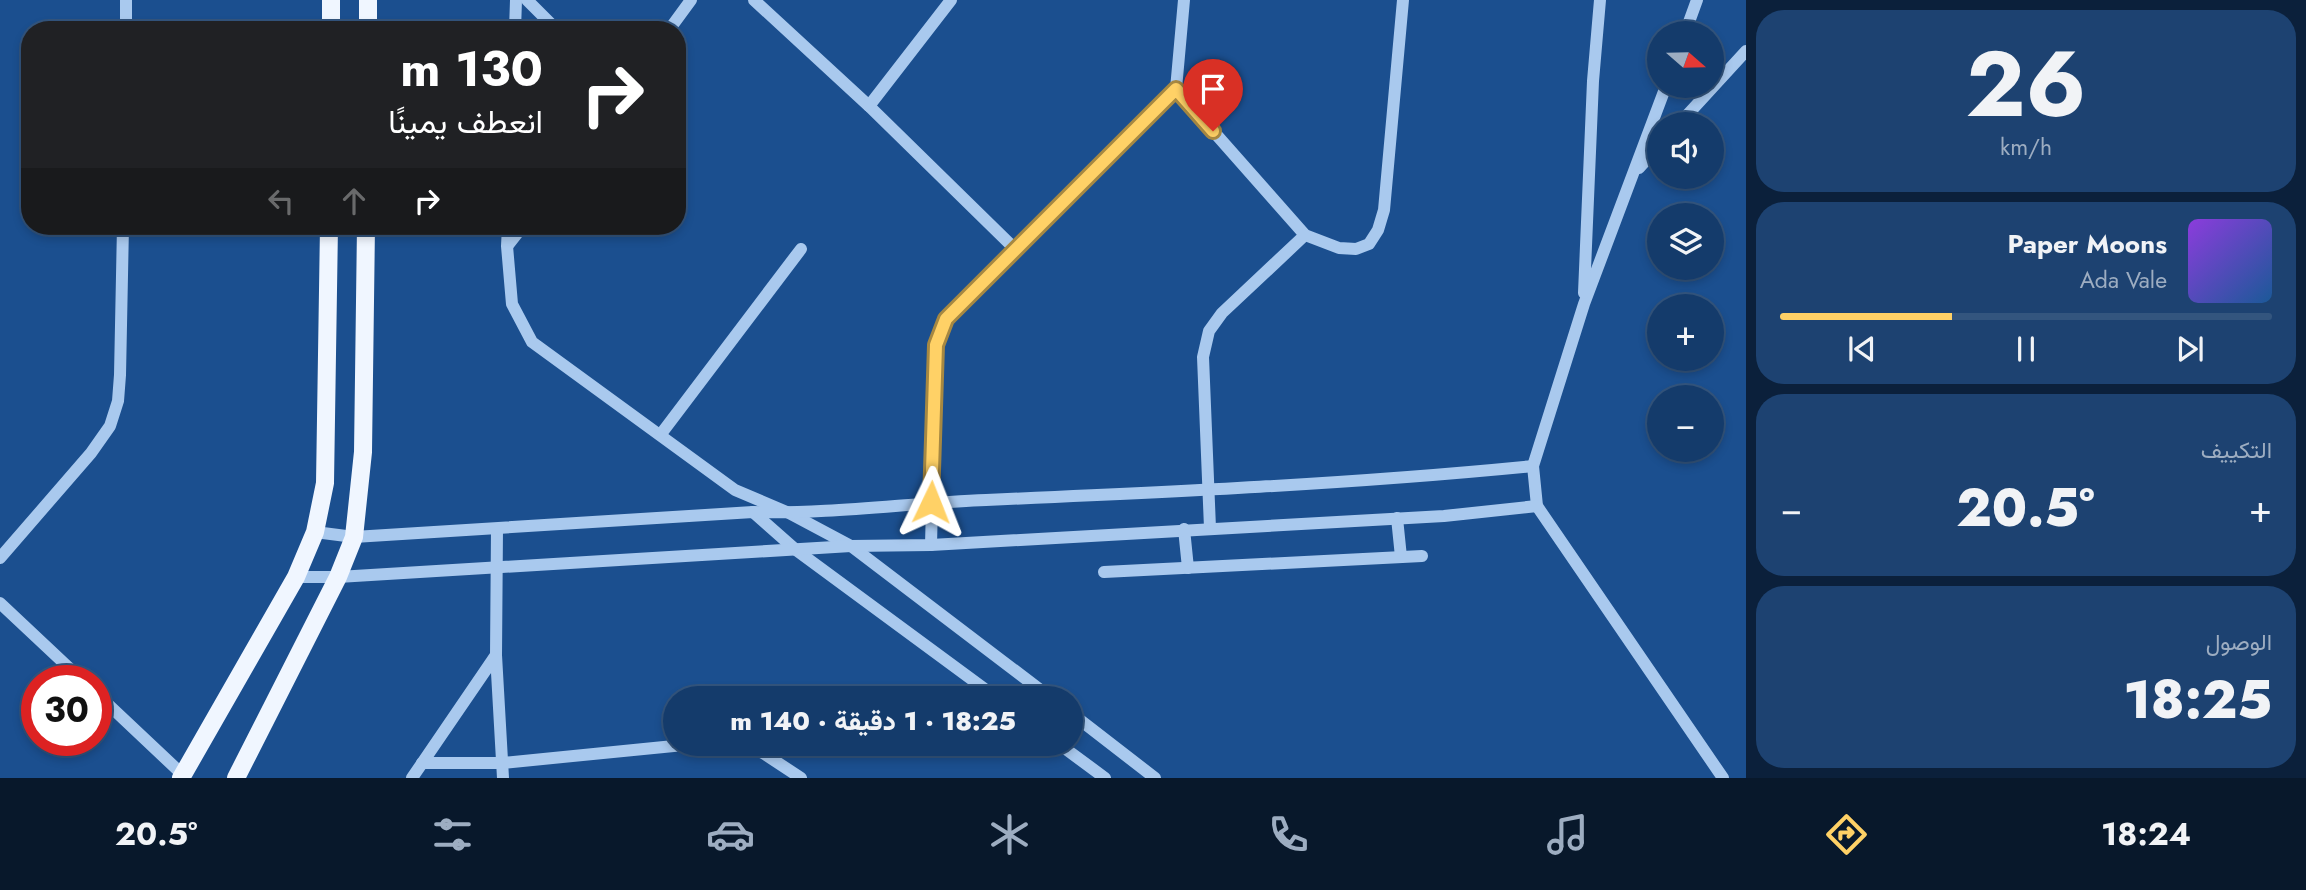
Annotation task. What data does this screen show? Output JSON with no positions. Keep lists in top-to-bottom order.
{
  "north": "right",
  "page": {
    "tile": [
      ["26", "km/h"],
      "التكييف",
      ["الوصول", "18:25"]
    ],
    "map_buttons": ["+", "−"],
    "turn": ["130 m", "انعطف يمينًا"],
    "song": ["Paper Moons", "Ada Vale"],
    "heat": ["−", "20.5°", "+"],
    "limit": "30",
    "trip": "18:25 · 1 دقيقة · 140 m",
    "tabs": ["18:24", "20.5°"]
  }
}
